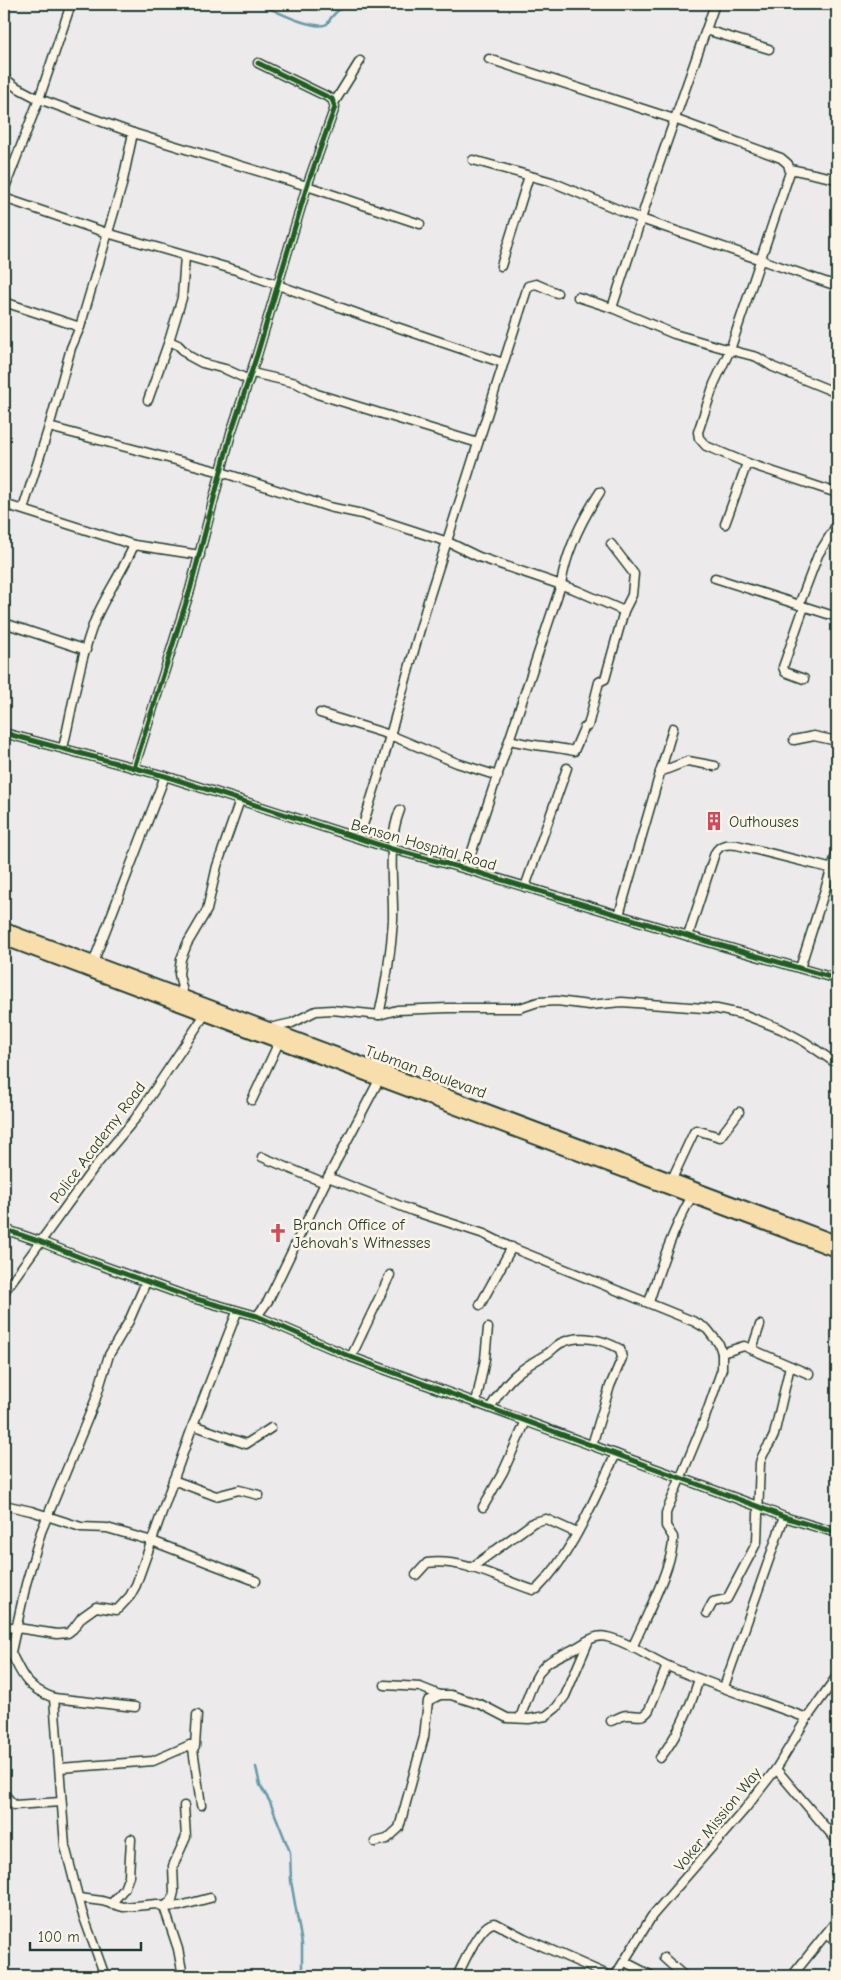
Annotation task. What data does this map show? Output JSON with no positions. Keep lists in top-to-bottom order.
{
  "streets": {
    "highway": ["Tubman Boulevard"],
    "street": ["Benson Hospital Road", "Police Academy Road", "Voker Mission Way"]
  },
  "crossings": [
    ["Tubman Boulevard", "Police Academy Road"]
  ],
  "places": {
    "building": ["Outhouses"],
    "church": ["Branch Office of Jehovah's Witnesses"]
  },
  "scale_bar": "100 m"
}
